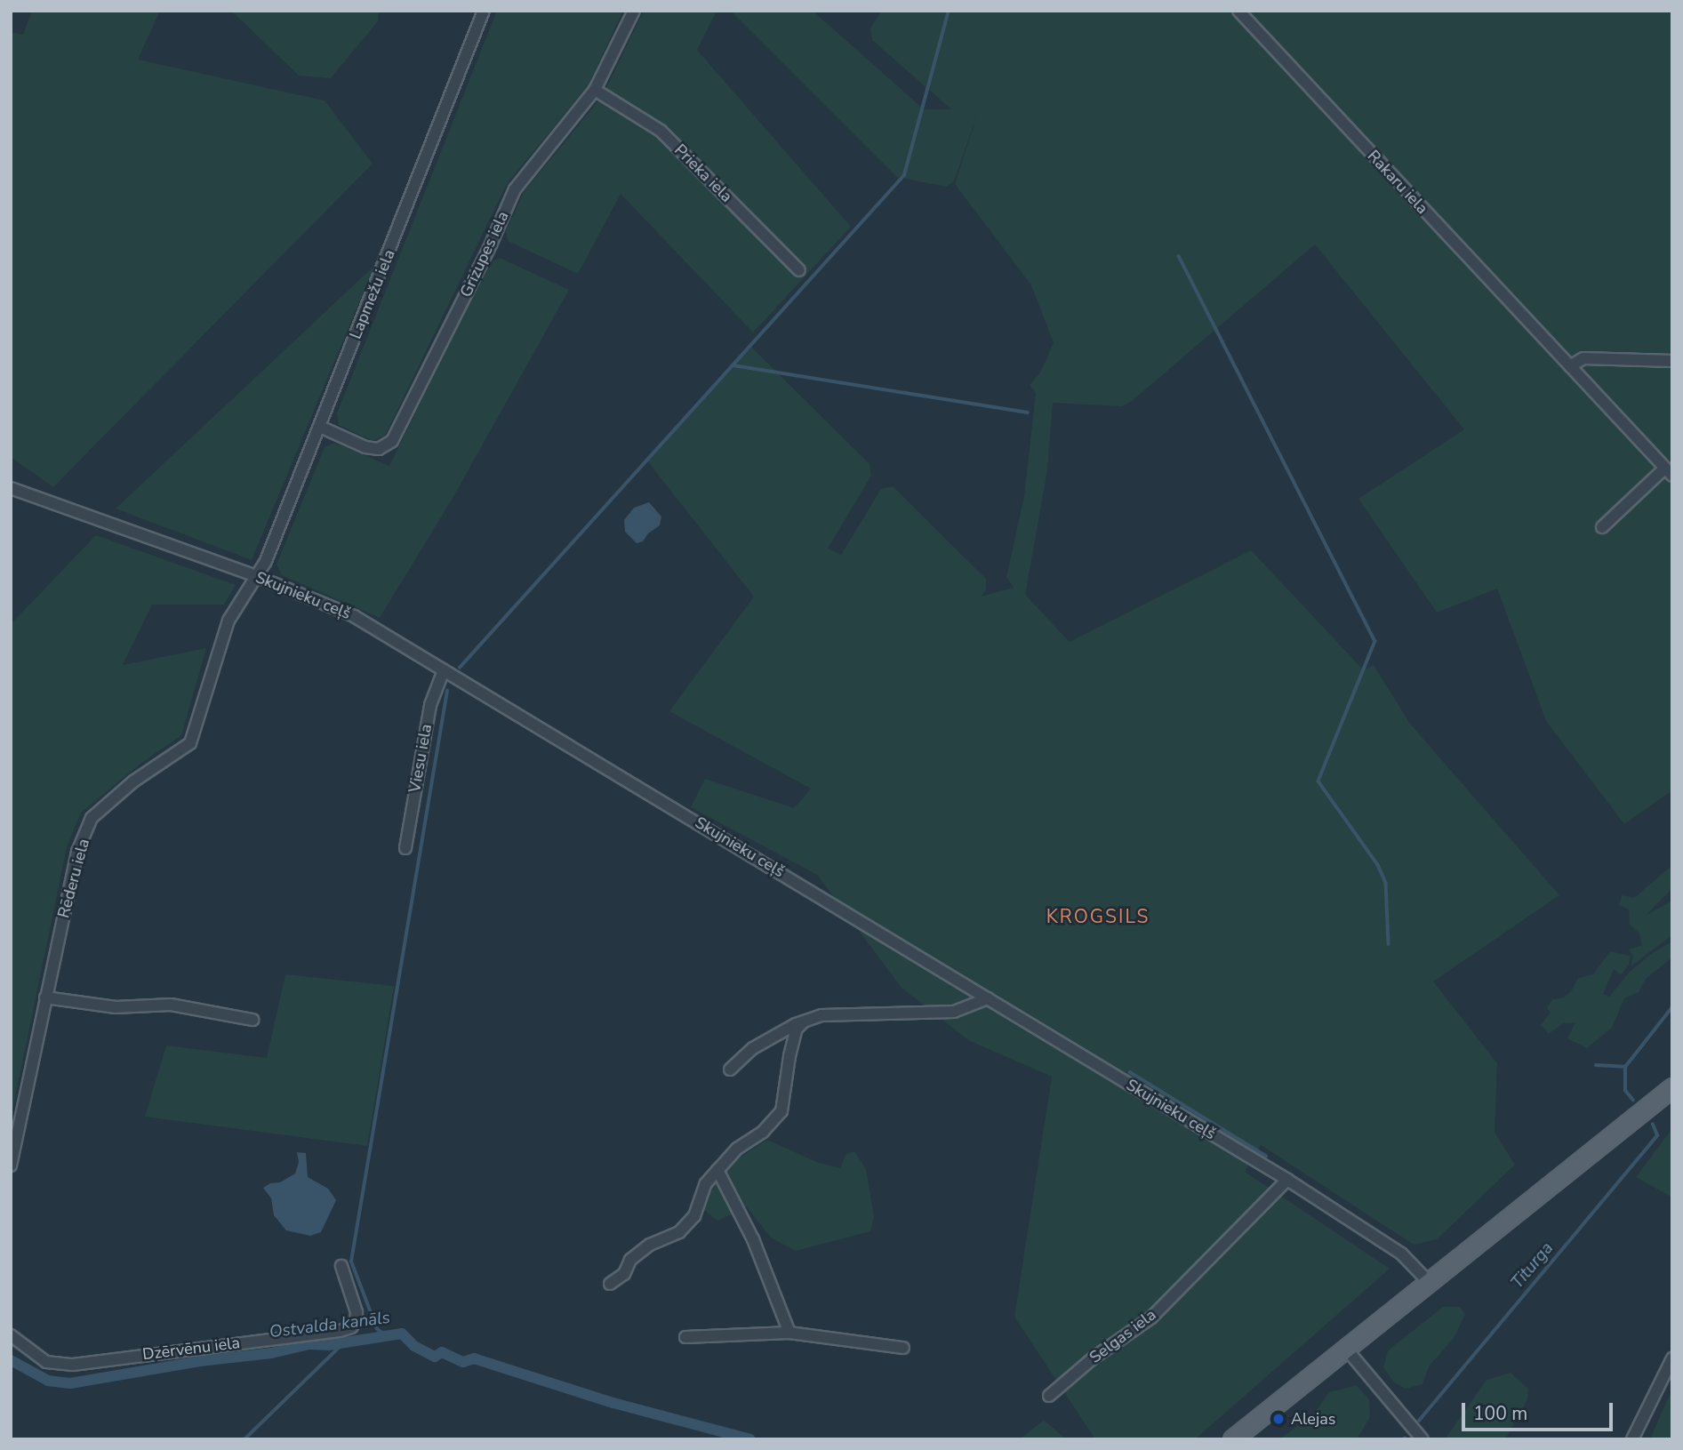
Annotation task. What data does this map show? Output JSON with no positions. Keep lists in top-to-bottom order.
{
  "streets": {
    "street": [
      "Prieka iela",
      "Rakaru iela",
      "Grīzupes iela",
      "Lapmežu iela",
      "Skujnieku ceļš",
      "Viesu iela",
      "Rēderu iela",
      "Selgas iela",
      "Dzērvēnu iela"
    ]
  },
  "crossings": [
    ["Prieka iela", "Grīzupes iela"],
    ["Grīzupes iela", "Lapmežu iela"],
    ["Lapmežu iela", "Skujnieku ceļš"],
    ["Lapmežu iela", "Rēderu iela"],
    ["Skujnieku ceļš", "Viesu iela"],
    ["Skujnieku ceļš", "Rēderu iela"],
    ["Skujnieku ceļš", "Selgas iela"]
  ],
  "districts": ["KROGSILS"],
  "water": ["Titurga", "Ostvalda kanāls"],
  "places": ["Alejas"],
  "scale_bar": "100 m"
}
